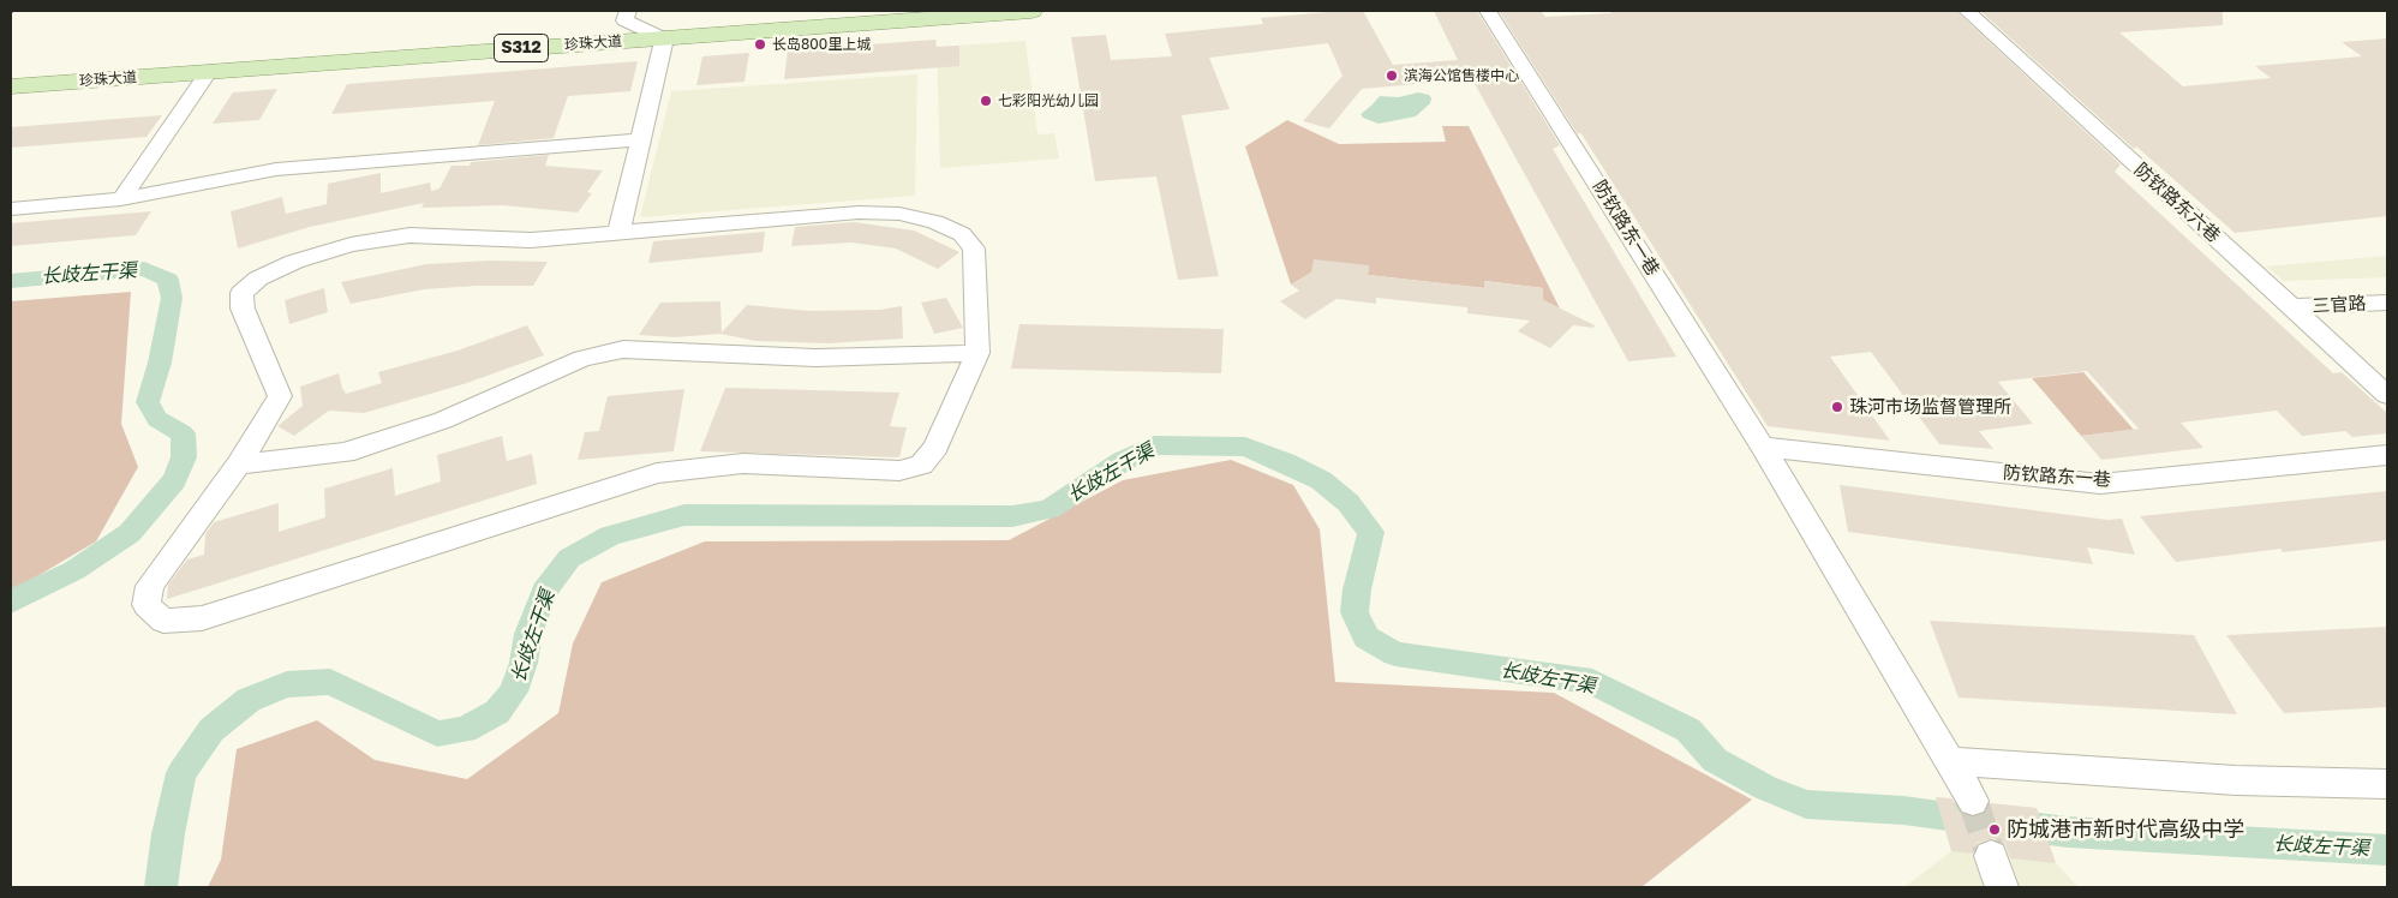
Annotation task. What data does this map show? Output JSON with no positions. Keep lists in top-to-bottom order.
{
  "streets": {
    "main road": ["珍珠大道", "S312"],
    "street": ["防钦路东六巷", "防钦路东一巷", "三官路"]
  },
  "crossings": [
    ["防钦路东六巷", "三官路"]
  ],
  "water": ["长歧左干渠"],
  "places": [
    "长岛800里上城",
    "滨海公馆售楼中心",
    "七彩阳光幼儿园",
    "珠河市场监督管理所",
    "防城港市新时代高级中学"
  ]
}
